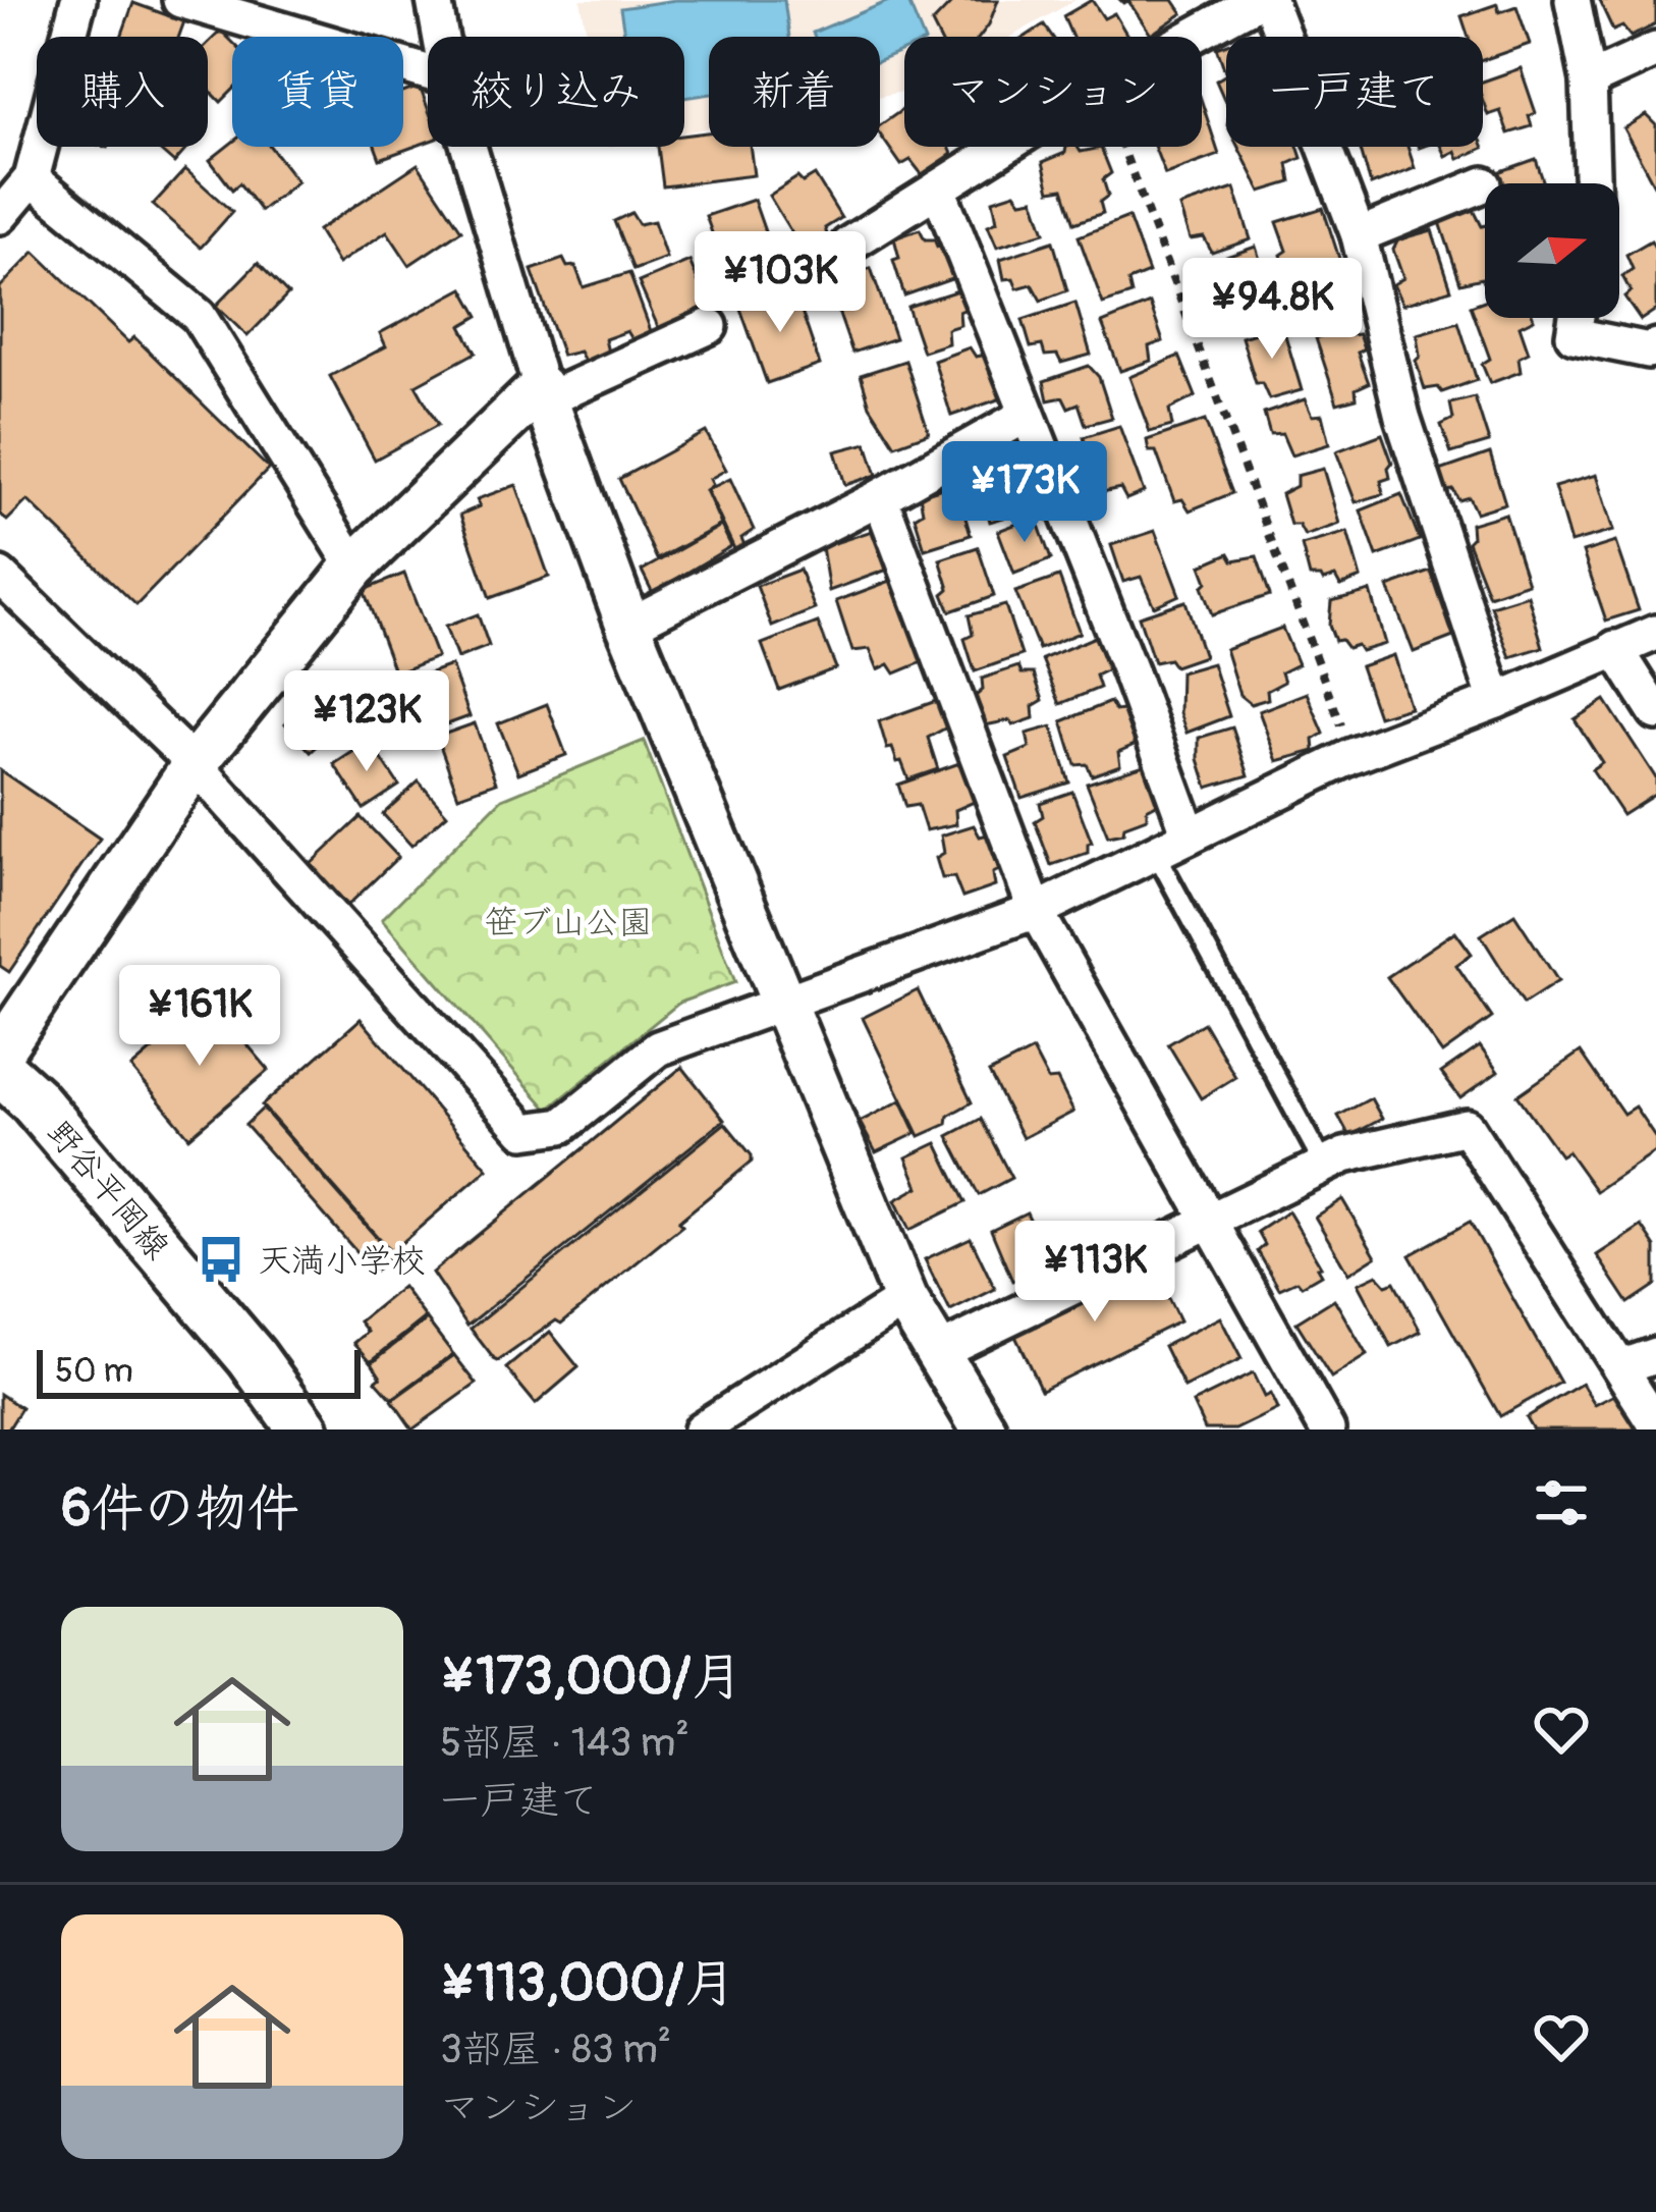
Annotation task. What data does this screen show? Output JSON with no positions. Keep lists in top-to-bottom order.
{
  "streets": {
    "main road": ["野谷平岡線"]
  },
  "parks": ["笹ブ山公園"],
  "places": {
    "bus stop": ["天満小学校"]
  },
  "scale_bar": "50 m",
  "north": "right",
  "page": {
    "chip": [
      "購入",
      "賃貸",
      "絞り込み",
      "新着",
      "マンション",
      "一戸建て"
    ],
    "price": [
      "¥103K",
      "¥94.8K",
      "¥173K",
      "¥123K",
      "¥161K",
      "¥113K"
    ],
    "scale": "50 m",
    "heading": "6件の物件",
    "list": [
      {
        "name": "¥173,000/月",
        "note": "5部屋 · 143 m² · 一戸建て"
      },
      {
        "name": "¥113,000/月",
        "note": "3部屋 · 83 m² · マンション"
      }
    ]
  }
}
